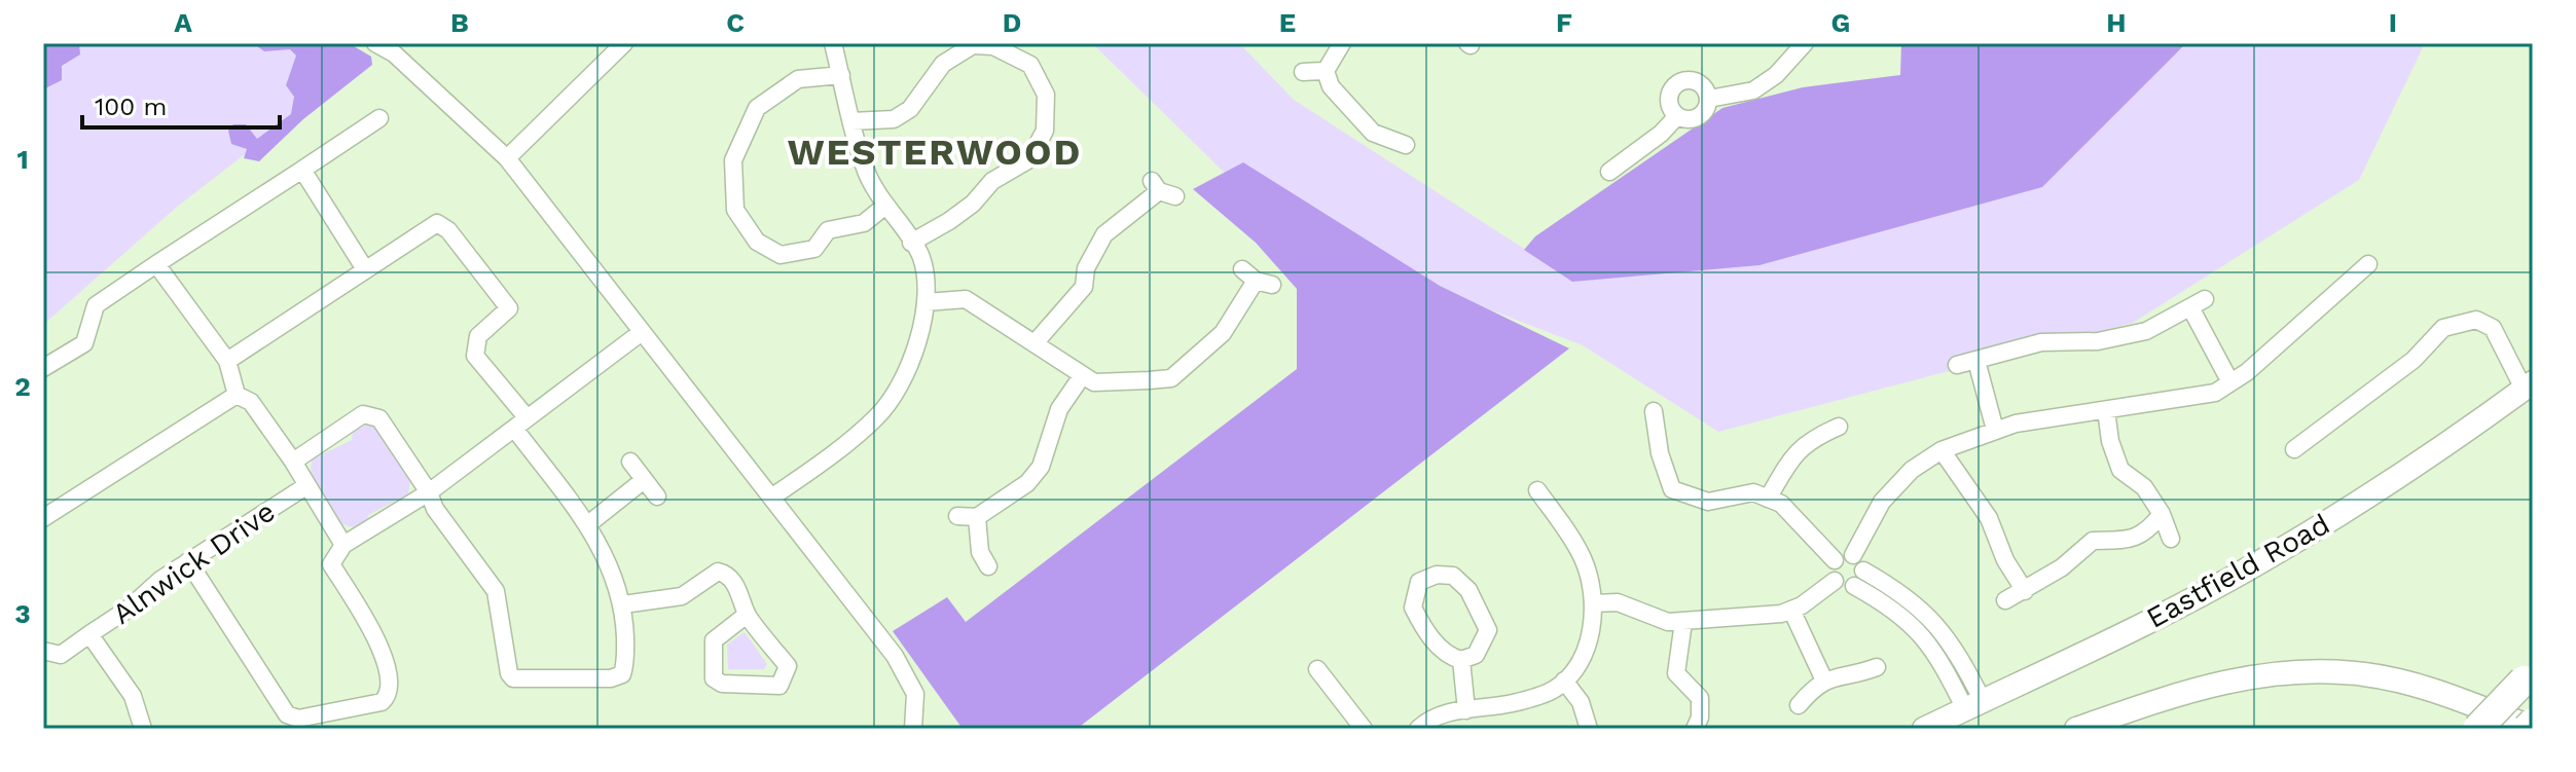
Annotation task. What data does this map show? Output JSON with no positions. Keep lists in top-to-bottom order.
{
  "streets": {
    "street": ["Alnwick Drive", "Eastfield Road"]
  },
  "districts": ["WESTERWOOD"],
  "scale_bar": "100 m",
  "grid": {
    "columns": [
      "A",
      "B",
      "C",
      "D",
      "E",
      "F",
      "G",
      "H",
      "I"
    ],
    "rows": ["1", "2", "3"]
  }
}
